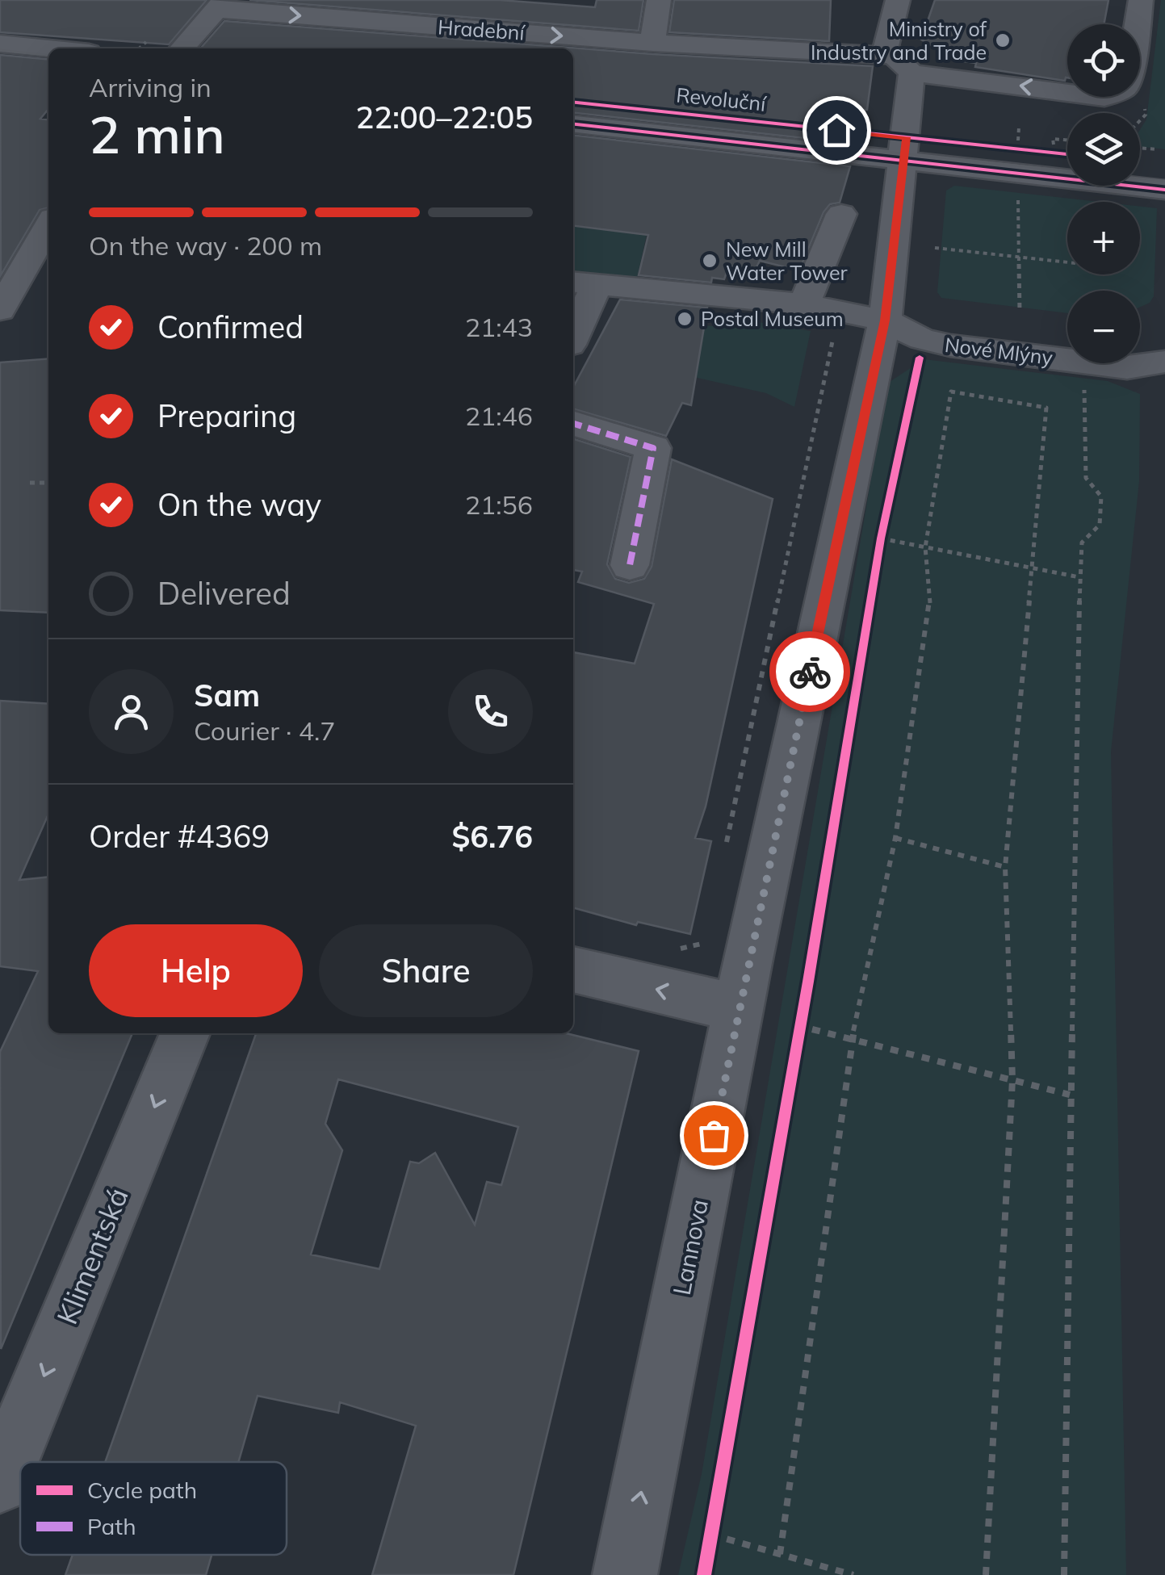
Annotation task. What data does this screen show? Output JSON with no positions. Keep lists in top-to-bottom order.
{
  "streets": {
    "street": [
      "Hradební",
      "Revoluční",
      "Nové Mlýny",
      "Lannova",
      "Klimentská"
    ]
  },
  "crossings": [
    ["Revoluční", "Lannova"],
    ["Nové Mlýny", "Lannova"]
  ],
  "one_way": ["Hradební", "Lannova", "Klimentská"],
  "places": ["Ministry of Industry and Trade", "New Mill Water Tower", "Postal Museum"],
  "legend": ["Cycle path", "Path"],
  "page": {
    "map_buttons": ["+", "−"],
    "heading": ["2 min", "Arriving in", "22:00–22:05"],
    "panel": [
      "Sam",
      "Courier · 4.7",
      "Order #4369",
      "$6.76"
    ],
    "bar": "On the way · 200 m",
    "list": [
      ["Confirmed", "21:43"],
      ["Preparing", "21:46"],
      ["On the way", "21:56"],
      "Delivered"
    ],
    "buttons": ["Help", "Share"]
  }
}
